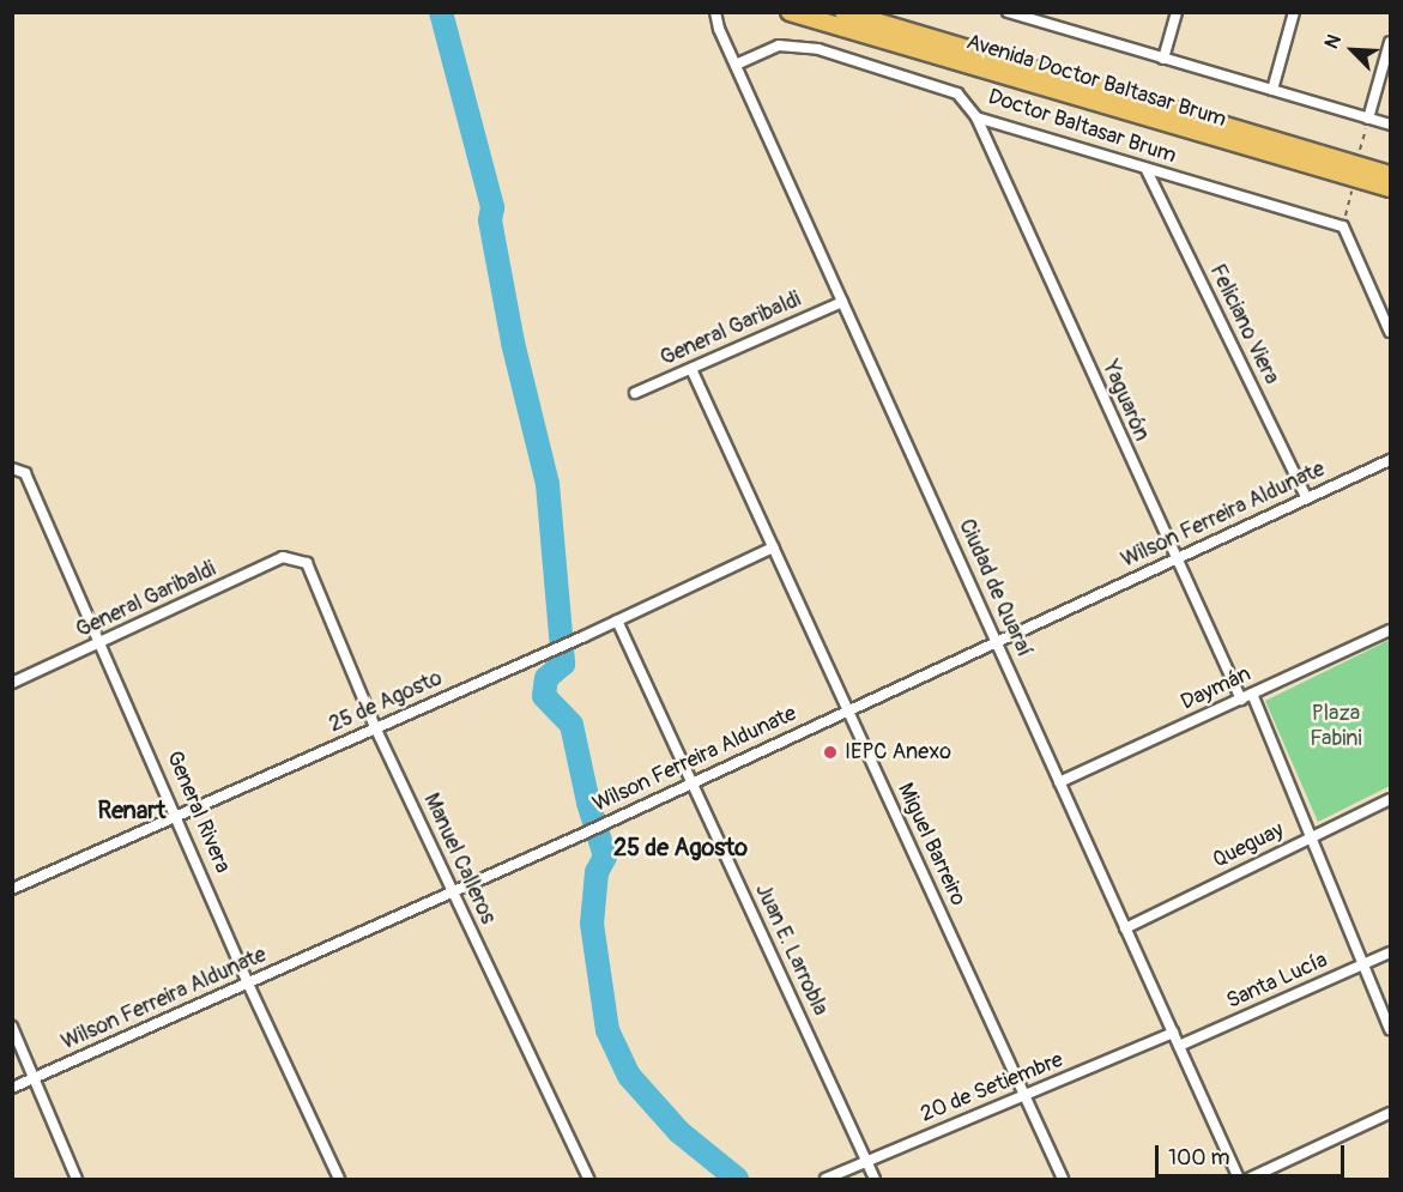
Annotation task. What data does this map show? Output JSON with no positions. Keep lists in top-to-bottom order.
{
  "streets": {
    "main road": ["Avenida Doctor Baltasar Brum"],
    "street": [
      "Doctor Baltasar Brum",
      "Feliciano Viera",
      "General Garibaldi",
      "Yaguarón",
      "Wilson Ferreira Aldunate",
      "Ciudad de Quaraí",
      "Daymán",
      "25 de Agosto",
      "General Rivera",
      "Miguel Barreiro",
      "Queguay",
      "Manuel Calleros",
      "Juan E. Larrobla",
      "Santa Lucía",
      "20 de Setiembre"
    ]
  },
  "crossings": [
    ["Doctor Baltasar Brum", "Feliciano Viera"],
    ["Doctor Baltasar Brum", "Yaguarón"],
    ["Doctor Baltasar Brum", "Ciudad de Quaraí"],
    ["Feliciano Viera", "Wilson Ferreira Aldunate"],
    ["General Garibaldi", "Ciudad de Quaraí"],
    ["General Garibaldi", "General Rivera"],
    ["General Garibaldi", "Miguel Barreiro"],
    ["General Garibaldi", "Manuel Calleros"],
    ["Yaguarón", "Wilson Ferreira Aldunate"],
    ["Yaguarón", "Daymán"],
    ["Wilson Ferreira Aldunate", "Ciudad de Quaraí"],
    ["Wilson Ferreira Aldunate", "General Rivera"],
    ["Wilson Ferreira Aldunate", "Miguel Barreiro"],
    ["Wilson Ferreira Aldunate", "Manuel Calleros"],
    ["Wilson Ferreira Aldunate", "Juan E. Larrobla"],
    ["Ciudad de Quaraí", "Daymán"],
    ["Ciudad de Quaraí", "Queguay"],
    ["Ciudad de Quaraí", "Santa Lucía"],
    ["Ciudad de Quaraí", "20 de Setiembre"],
    ["25 de Agosto", "General Rivera"],
    ["25 de Agosto", "Miguel Barreiro"],
    ["25 de Agosto", "Manuel Calleros"],
    ["25 de Agosto", "Juan E. Larrobla"],
    ["Miguel Barreiro", "20 de Setiembre"],
    ["Juan E. Larrobla", "20 de Setiembre"]
  ],
  "districts": ["Renart", "25 de Agosto"],
  "parks": ["Plaza Fabini"],
  "places": ["IEPC Anexo"],
  "scale_bar": "100 m",
  "north": "top left"
}
